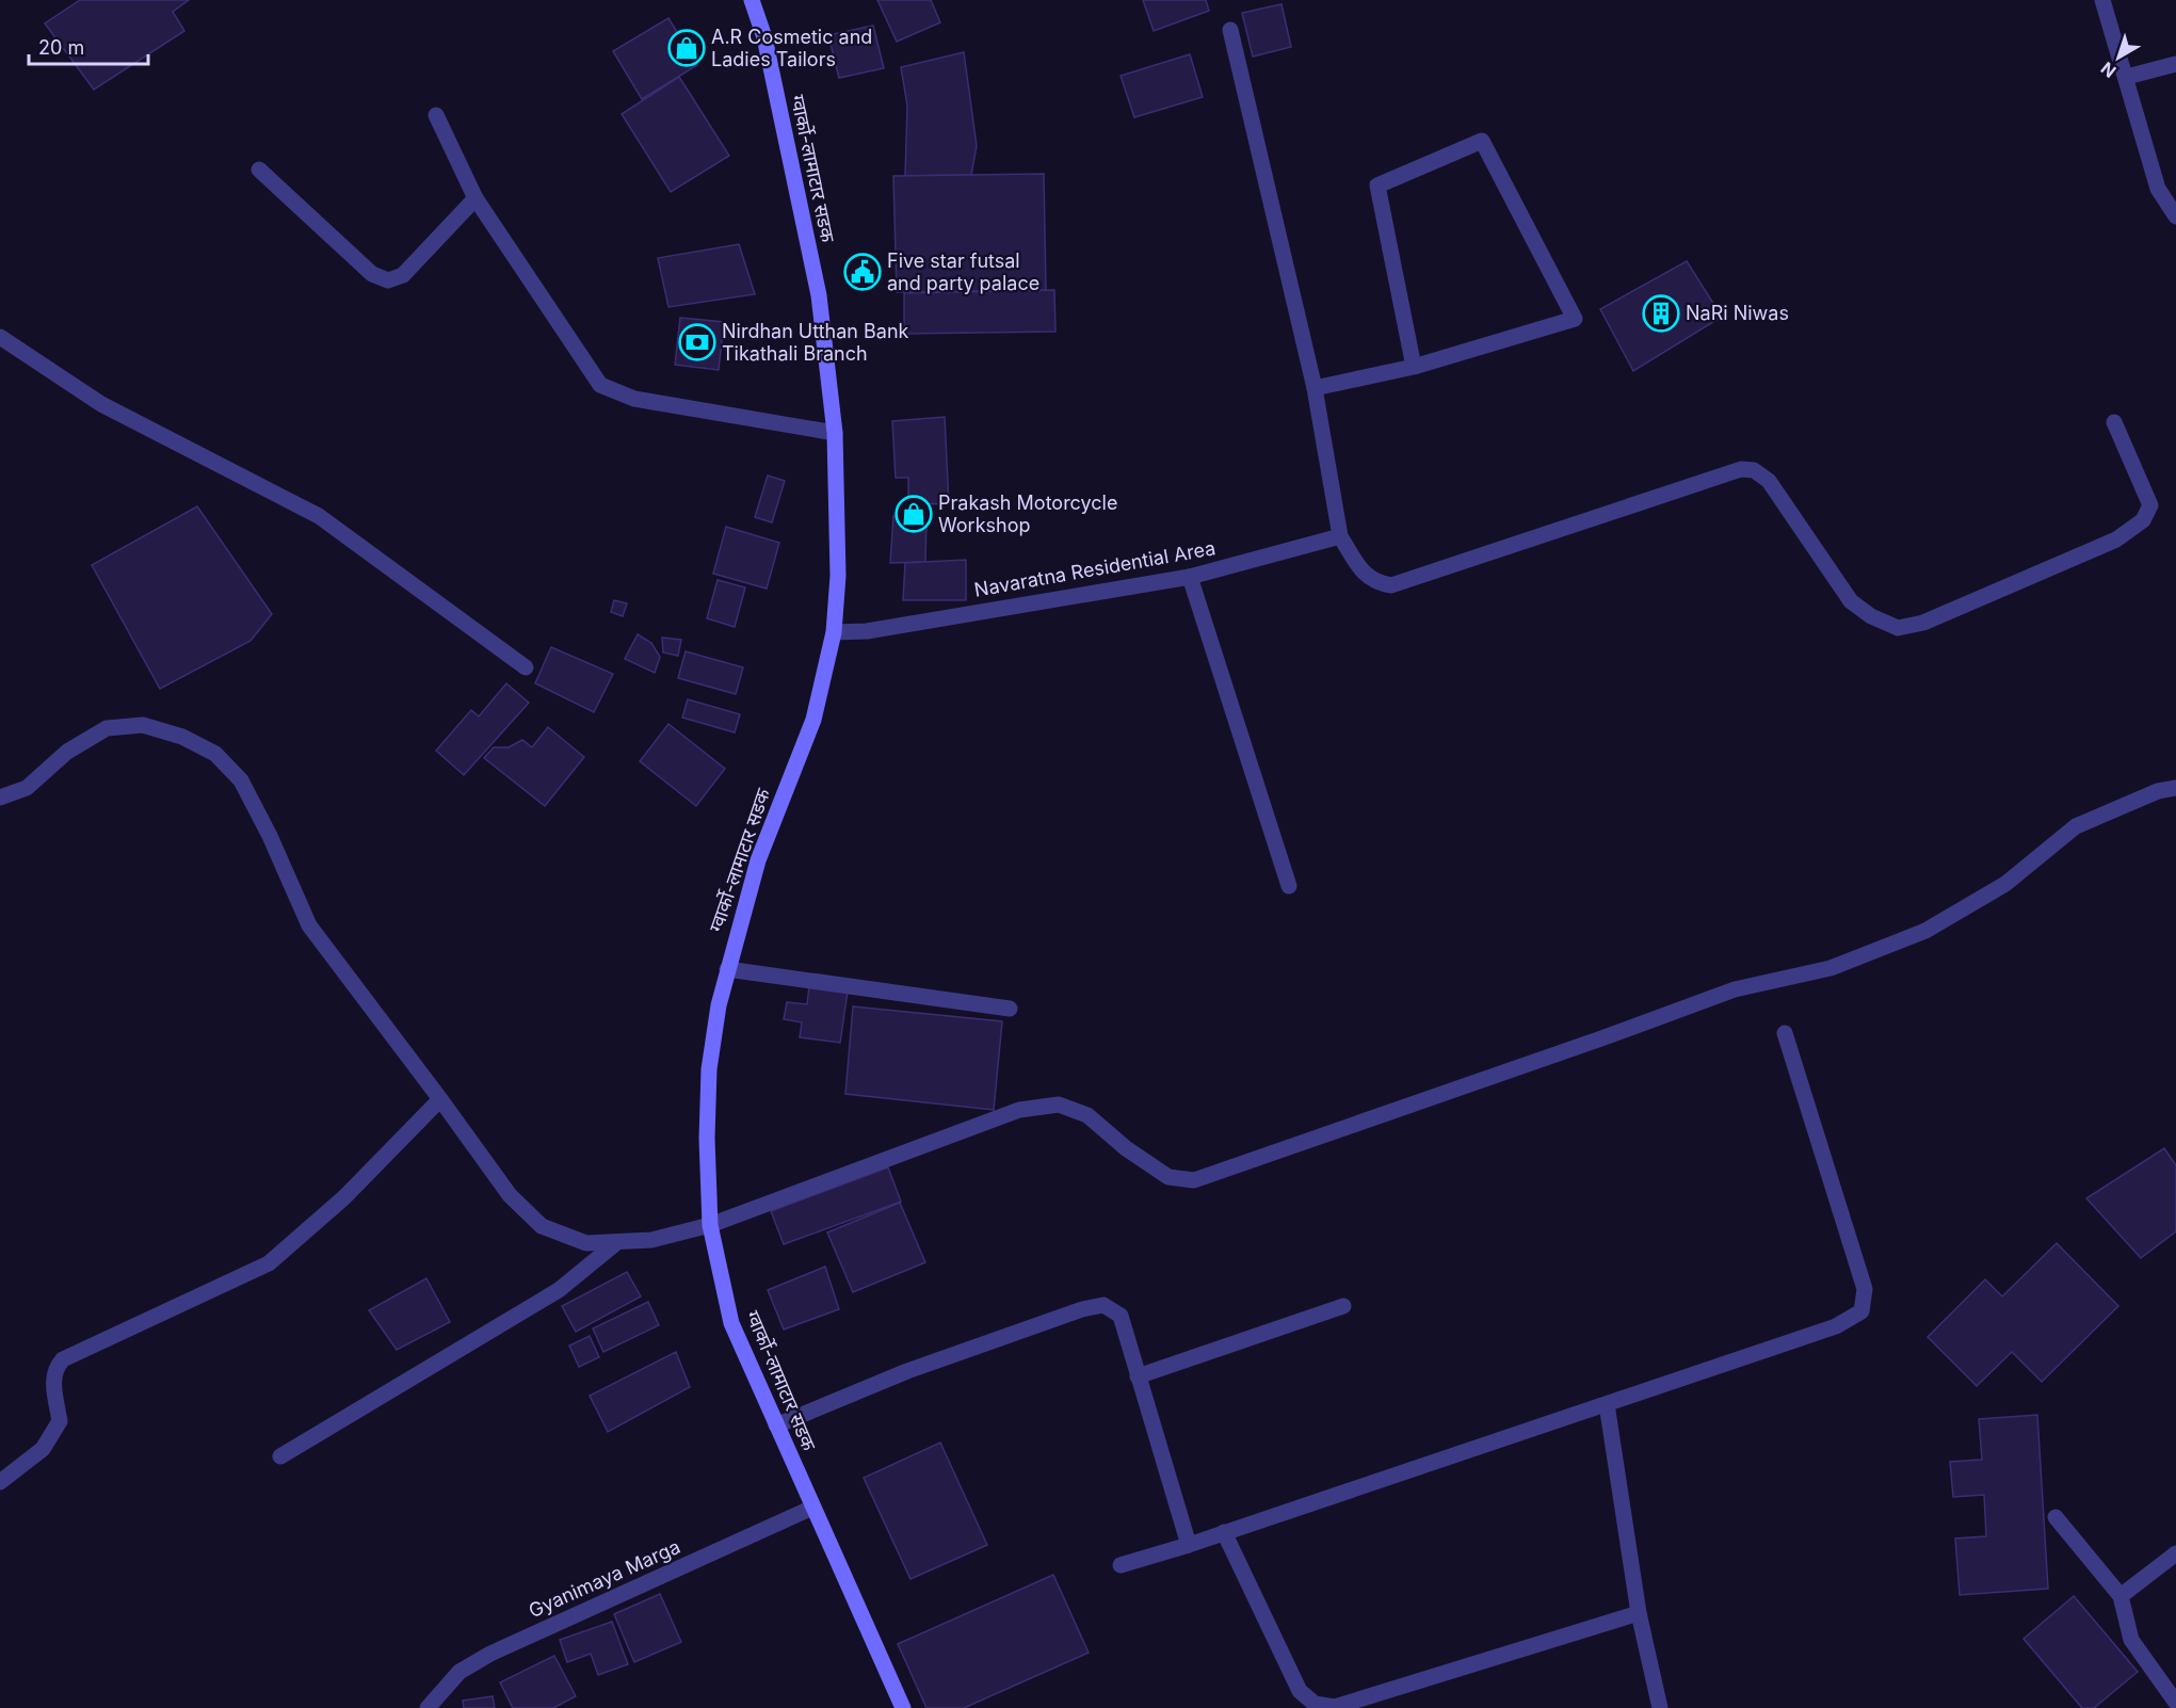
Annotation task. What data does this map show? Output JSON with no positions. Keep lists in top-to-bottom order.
{
  "streets": {
    "main road": ["ग्वार्को-लामाटार सडक"],
    "street": ["Navaratna Residential Area", "Gyanimaya Marga"]
  },
  "crossings": [
    ["ग्वार्को-लामाटार सडक", "Navaratna Residential Area"],
    ["ग्वार्को-लामाटार सडक", "Gyanimaya Marga"]
  ],
  "places": {
    "shop": ["A.R Cosmetic and Ladies Tailors", "Prakash Motorcycle Workshop"],
    "public building": ["Five star futsal and party palace"],
    "building": ["NaRi Niwas"],
    "bank": ["Nirdhan Utthan Bank Tikathali Branch"]
  },
  "scale_bar": "20 m",
  "north": "bottom left"
}
